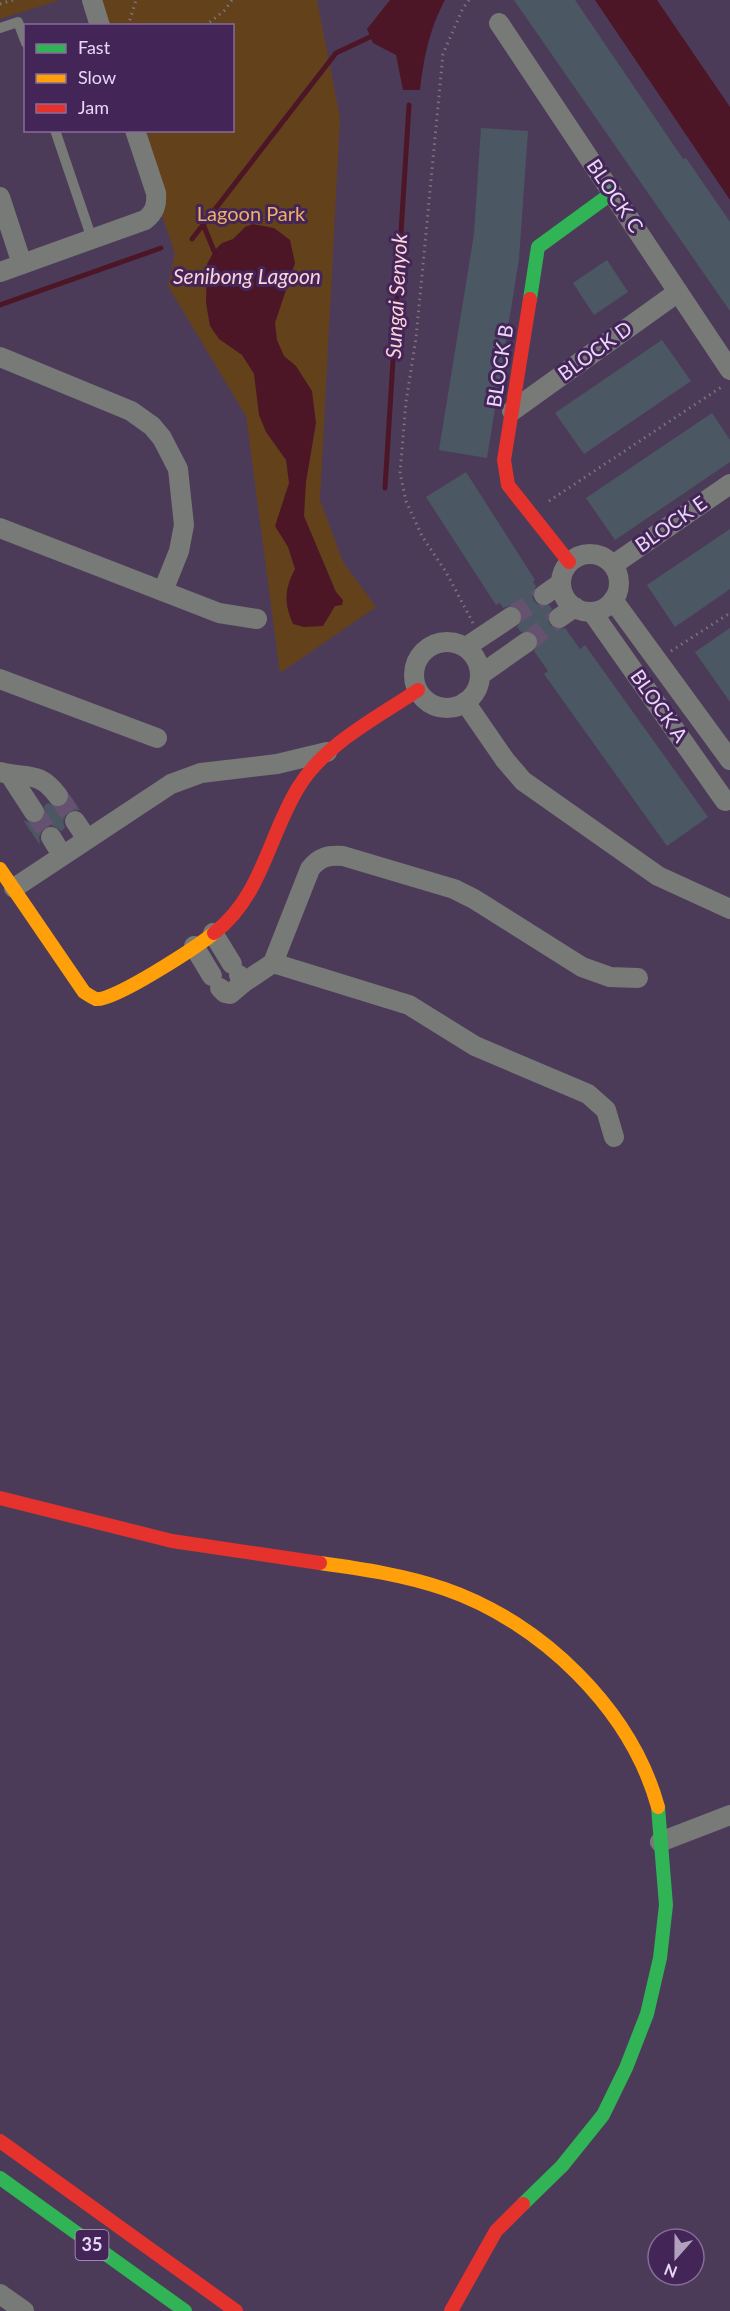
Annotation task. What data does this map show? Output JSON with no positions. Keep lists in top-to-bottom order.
{
  "streets": {
    "main road": ["BLOCK B", "35"],
    "street": [
      "BLOCK C",
      "BLOCK D",
      "BLOCK E",
      "BLOCK A"
    ]
  },
  "crossings": [
    ["BLOCK C", "BLOCK D"],
    ["BLOCK C", "BLOCK B"],
    ["BLOCK D", "BLOCK B"],
    ["BLOCK B", "BLOCK E"],
    ["BLOCK B", "BLOCK A"],
    ["BLOCK E", "BLOCK A"]
  ],
  "water": ["Senibong Lagoon", "Sungai Senyok"],
  "parks": ["Lagoon Park"],
  "legend": ["Fast", "Slow", "Jam"],
  "north": "bottom"
}
